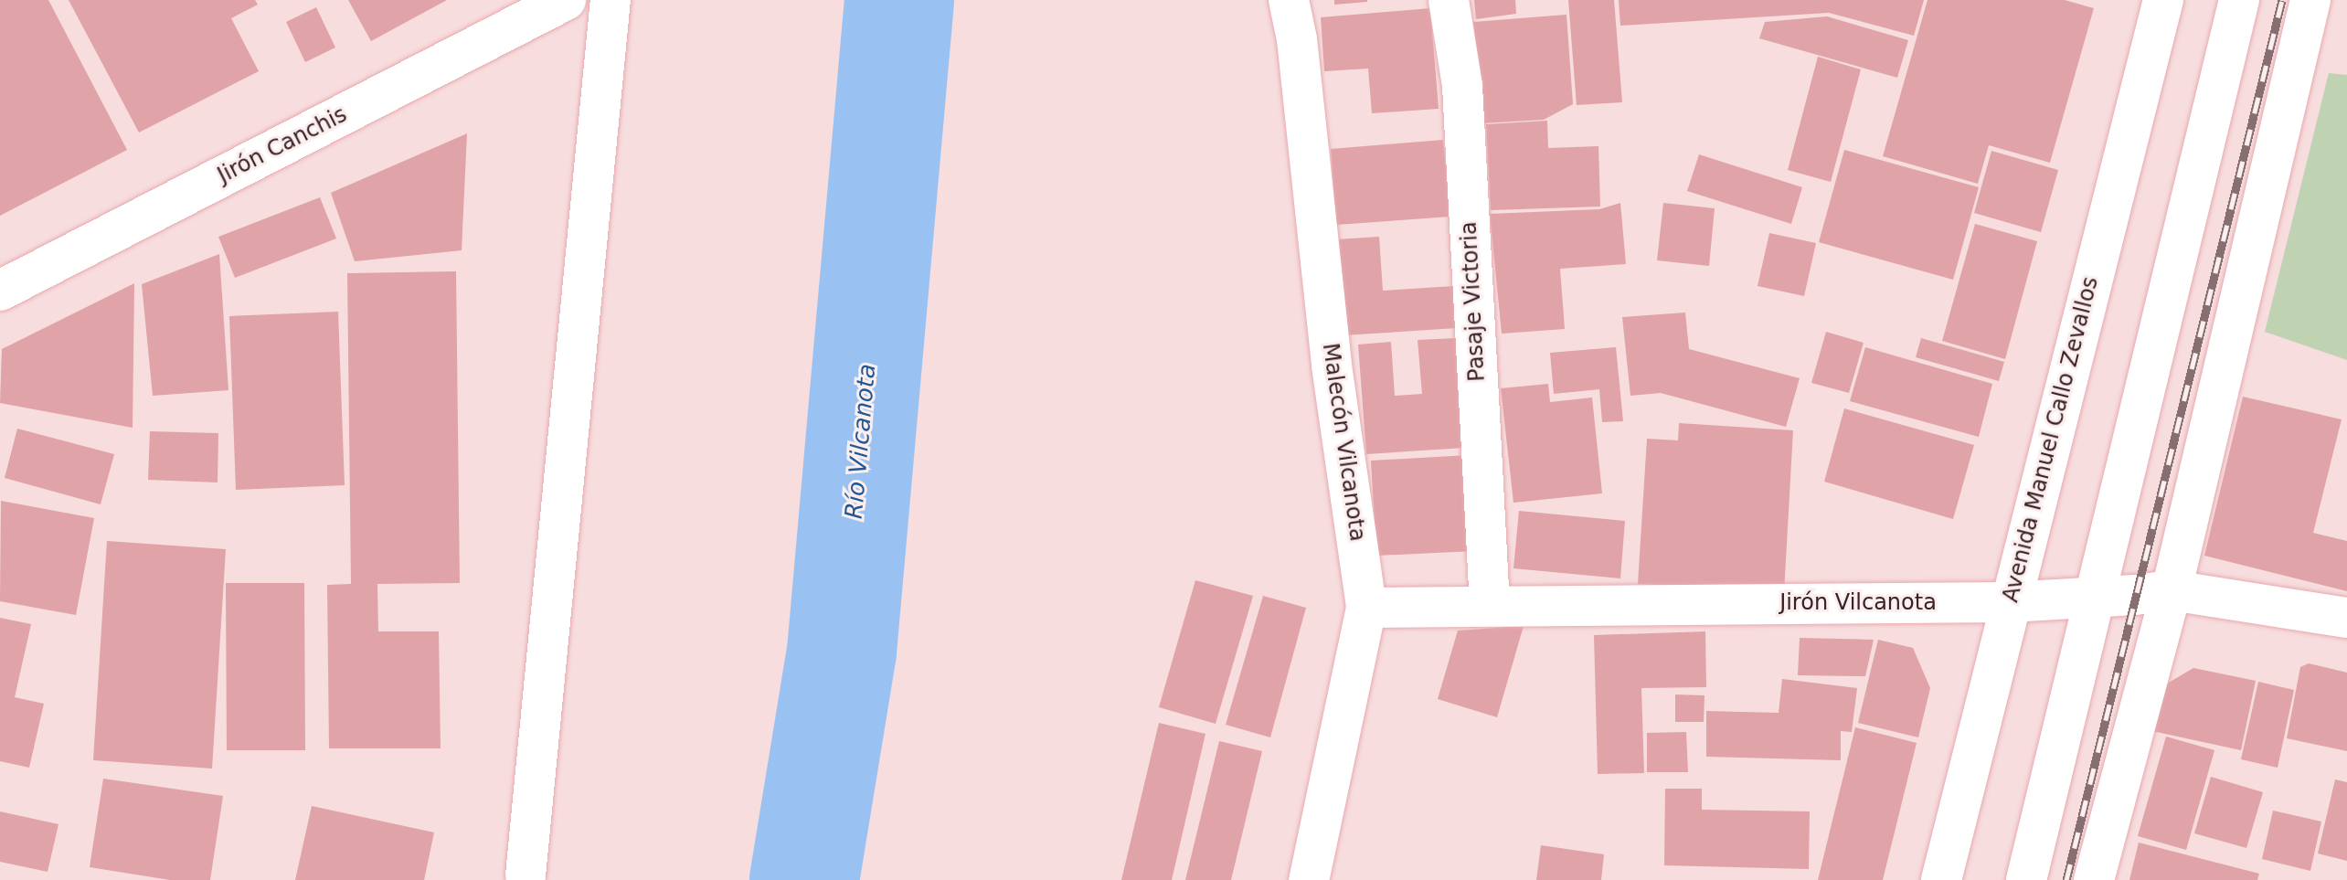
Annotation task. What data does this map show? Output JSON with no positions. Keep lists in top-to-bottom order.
{
  "streets": {
    "street": [
      "Jirón Canchis",
      "Pasaje Victoria",
      "Avenida Manuel Callo Zevallos",
      "Malecón Vilcanota",
      "Jirón Vilcanota"
    ]
  },
  "crossings": [
    ["Pasaje Victoria", "Jirón Vilcanota"],
    ["Avenida Manuel Callo Zevallos", "Jirón Vilcanota"],
    ["Malecón Vilcanota", "Jirón Vilcanota"]
  ],
  "water": ["Río Vilcanota"]
}
